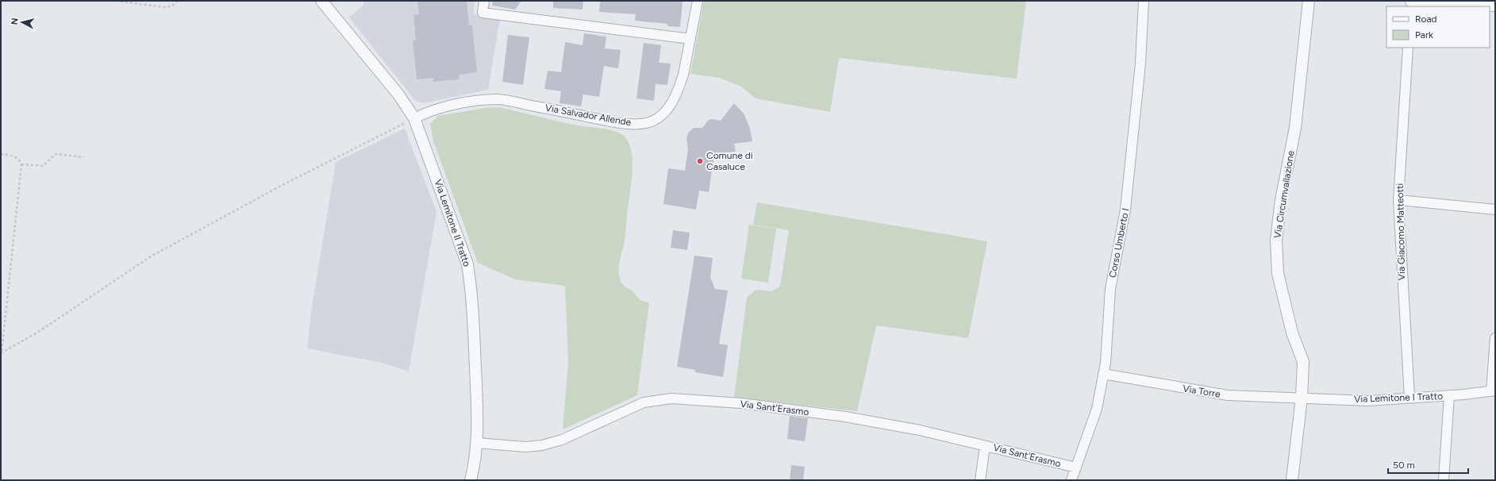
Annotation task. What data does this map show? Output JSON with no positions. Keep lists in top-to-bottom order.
{
  "streets": {
    "street": [
      "Via Salvador Allende",
      "Via Circumvallazione",
      "Via Lemitone II Tratto",
      "Via Giacomo Matteotti",
      "Corso Umberto I",
      "Via Torre",
      "Via Lemitone I Tratto",
      "Via Sant'Erasmo"
    ]
  },
  "crossings": [
    ["Via Salvador Allende", "Via Lemitone II Tratto"],
    ["Via Circumvallazione", "Via Torre"],
    ["Via Circumvallazione", "Via Lemitone I Tratto"],
    ["Via Lemitone II Tratto", "Via Sant'Erasmo"],
    ["Via Giacomo Matteotti", "Via Lemitone I Tratto"],
    ["Corso Umberto I", "Via Torre"],
    ["Corso Umberto I", "Via Sant'Erasmo"],
    ["Via Torre", "Via Lemitone I Tratto"]
  ],
  "places": ["Comune di Casaluce"],
  "legend": ["Road", "Park"],
  "scale_bar": "50 m",
  "north": "left"
}
